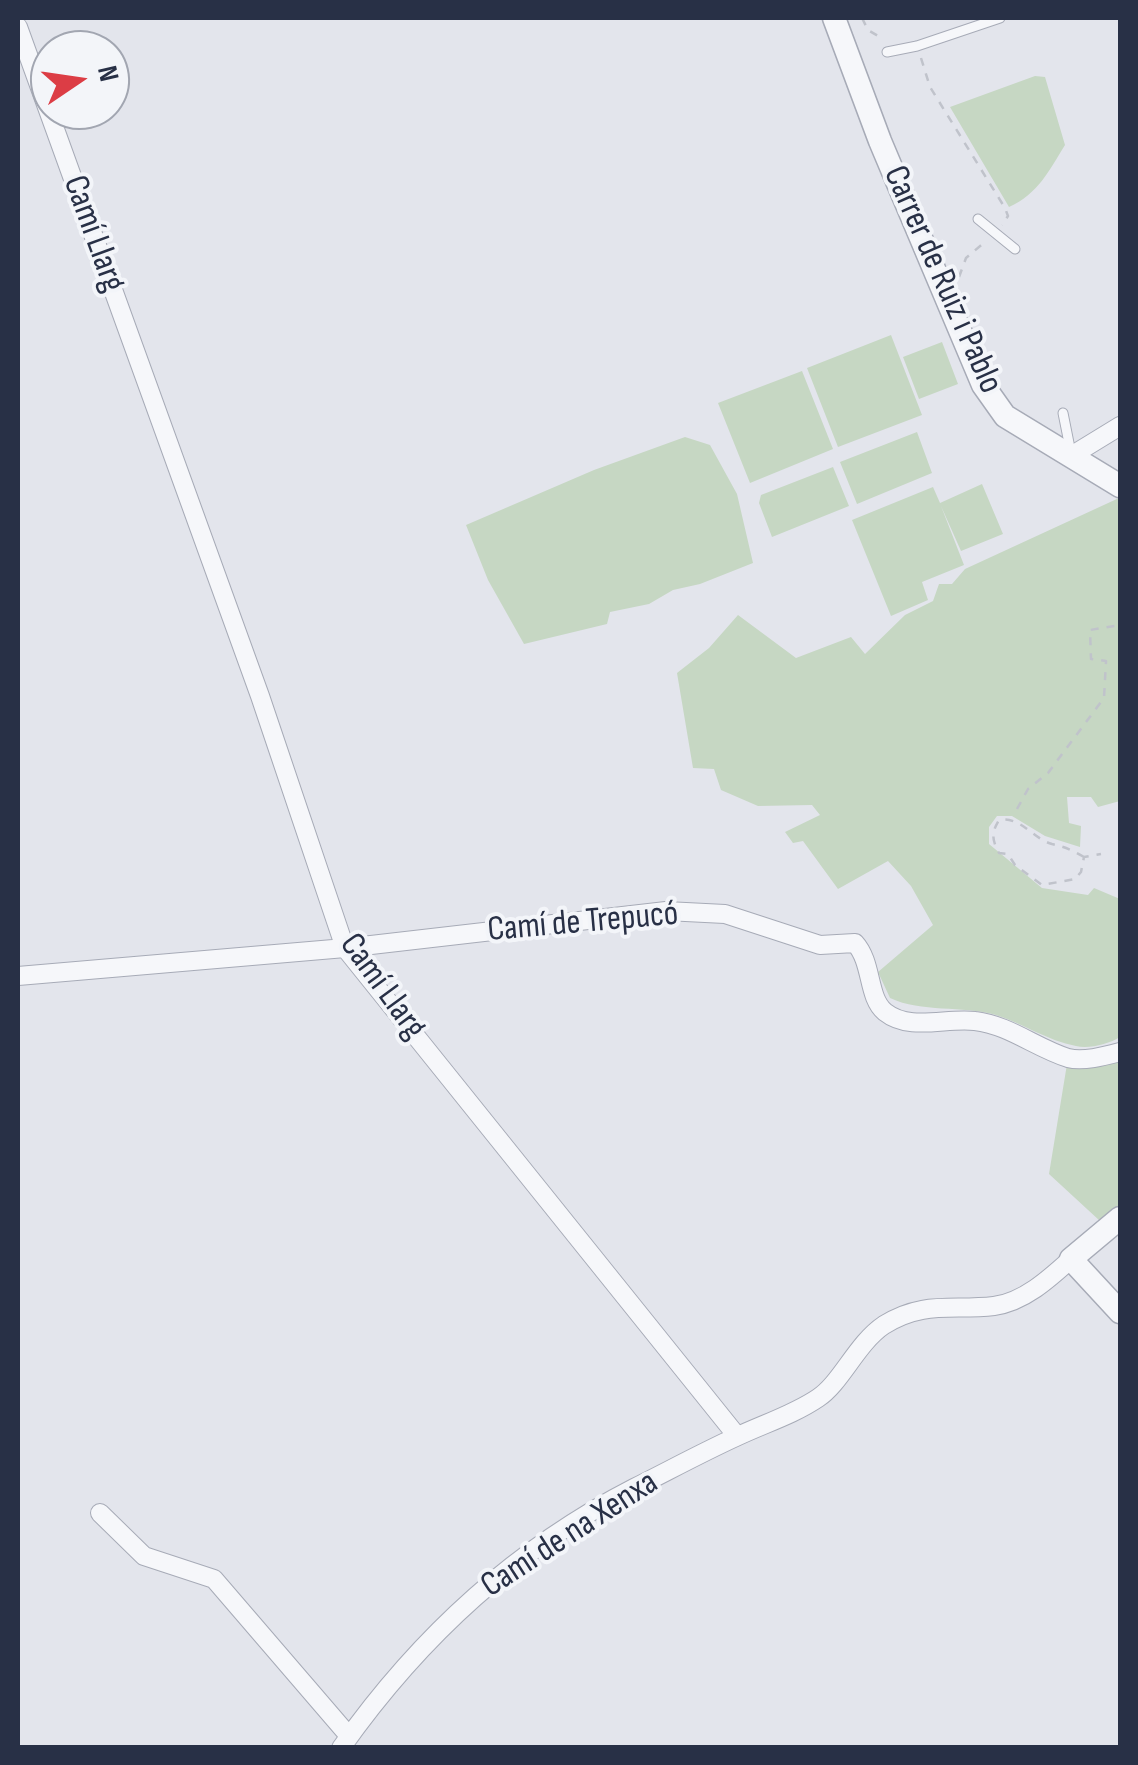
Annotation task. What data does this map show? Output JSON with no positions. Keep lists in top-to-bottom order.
{
  "streets": {
    "street": [
      "Camí Llarg",
      "Carrer de Ruiz i Pablo",
      "Camí de Trepucó",
      "Camí de na Xenxa"
    ]
  },
  "crossings": [
    ["Camí Llarg", "Camí de Trepucó"],
    ["Camí Llarg", "Camí de na Xenxa"]
  ],
  "north": "right"
}
